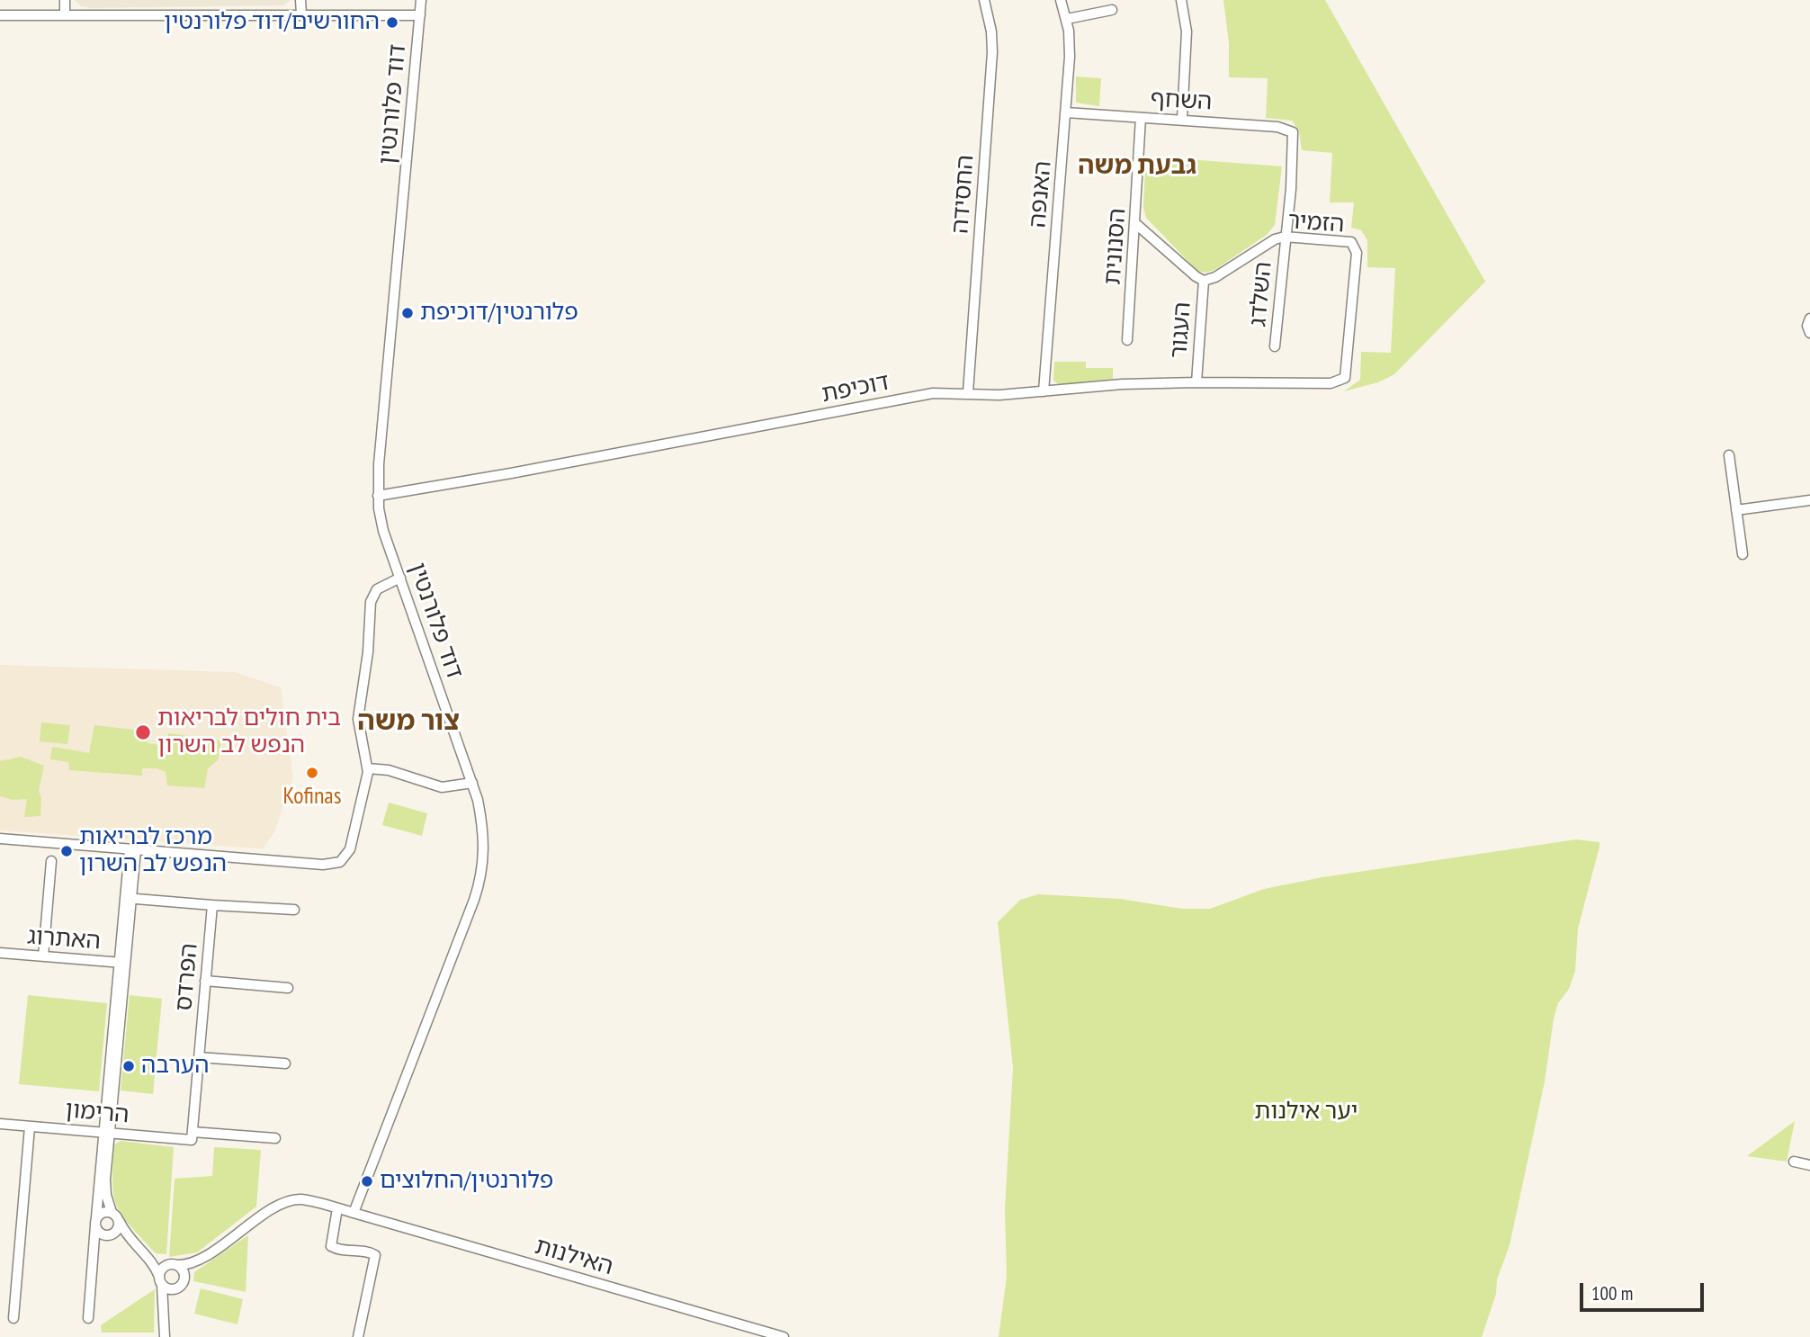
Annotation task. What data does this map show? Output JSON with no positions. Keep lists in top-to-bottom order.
{
  "streets": {
    "street": [
      "השחף",
      "דוד פלורנטין",
      "החסידה",
      "האנפה",
      "הזמיר",
      "הסנונית",
      "השלדג",
      "העגור",
      "דוכיפת",
      "האתרוג",
      "הפרדס",
      "הרימון",
      "האילנות"
    ]
  },
  "crossings": [
    ["השחף", "האנפה"],
    ["השחף", "הסנונית"],
    ["השחף", "השלדג"],
    ["דוד פלורנטין", "דוכיפת"],
    ["דוד פלורנטין", "האילנות"],
    ["החסידה", "דוכיפת"],
    ["האנפה", "דוכיפת"],
    ["הזמיר", "השלדג"],
    ["הזמיר", "העגור"],
    ["הזמיר", "דוכיפת"],
    ["העגור", "דוכיפת"],
    ["הפרדס", "הרימון"]
  ],
  "districts": ["גבעת משה", "צור משה"],
  "parks": ["יער אילנות"],
  "places": [
    "החורשים/דוד פלורנטין",
    "פלורנטין/דוכיפת",
    "בית חולים לבריאות הנפש לב השרון",
    "Kofinas",
    "מרכז לבריאות הנפש לב השרון",
    "הערבה",
    "פלורנטין/החלוצים"
  ],
  "scale_bar": "100 m"
}
